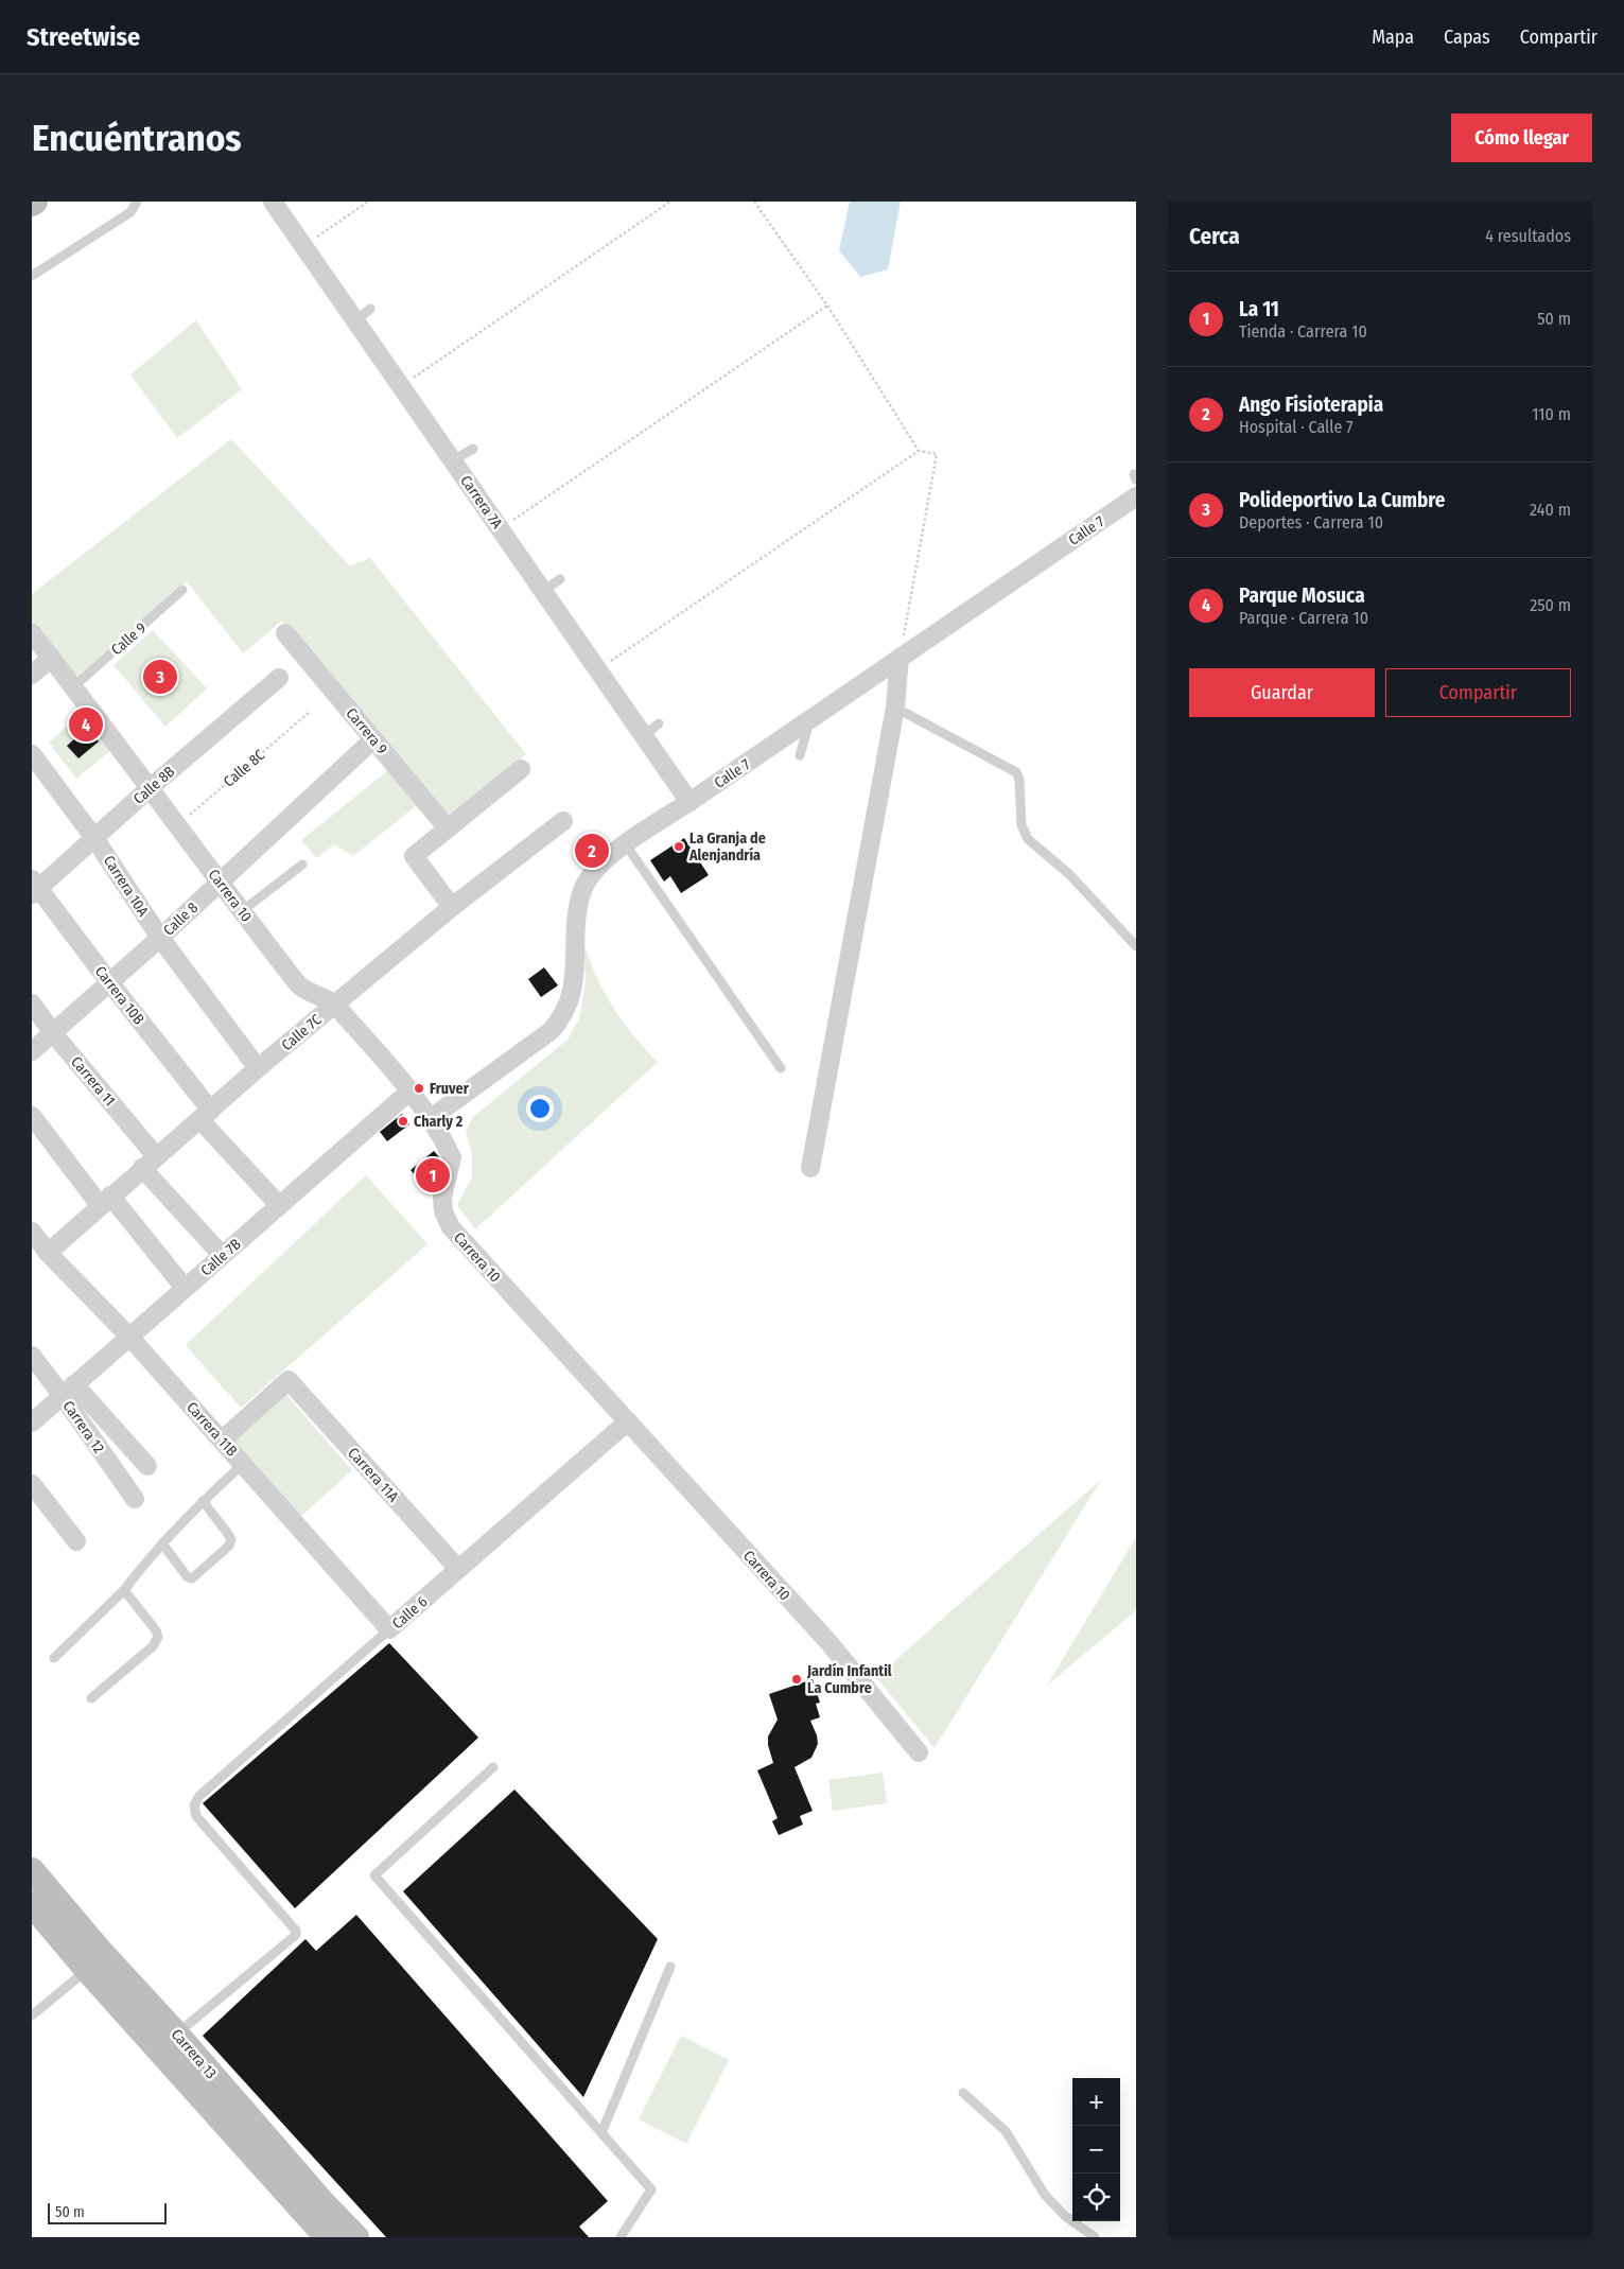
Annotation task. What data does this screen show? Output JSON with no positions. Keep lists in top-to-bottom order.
{
  "streets": {
    "street": [
      "Carrera 7A",
      "Calle 7",
      "Carrera 9",
      "Calle 8B",
      "Carrera 10A",
      "Carrera 10",
      "Calle 8",
      "Carrera 10B",
      "Calle 7C",
      "Carrera 11",
      "Calle 7B",
      "Carrera 12",
      "Carrera 11B",
      "Carrera 11A",
      "Calle 6",
      "Carrera 13"
    ],
    "lane": ["Calle 9"],
    "path": ["Calle 8C"]
  },
  "crossings": [
    ["Carrera 7A", "Calle 7"],
    ["Calle 7", "Carrera 10"],
    ["Calle 9", "Carrera 10"],
    ["Carrera 9", "Calle 8"],
    ["Calle 8C", "Carrera 10"],
    ["Calle 8B", "Carrera 10A"],
    ["Calle 8B", "Carrera 10"],
    ["Calle 8B", "Carrera 10B"],
    ["Carrera 10A", "Calle 8"],
    ["Carrera 10A", "Calle 7C"],
    ["Carrera 10", "Calle 8"],
    ["Carrera 10", "Calle 7C"],
    ["Carrera 10", "Calle 7B"],
    ["Carrera 10", "Calle 6"],
    ["Calle 8", "Carrera 10B"],
    ["Calle 8", "Carrera 11"],
    ["Carrera 10B", "Calle 7C"],
    ["Carrera 10B", "Calle 7B"],
    ["Calle 7C", "Carrera 11"],
    ["Calle 7C", "Carrera 11B"],
    ["Carrera 11", "Calle 7B"],
    ["Calle 7B", "Carrera 12"],
    ["Calle 7B", "Carrera 11B"],
    ["Carrera 11B", "Carrera 11A"],
    ["Carrera 11B", "Calle 6"],
    ["Carrera 11A", "Calle 6"],
    ["Calle 6", "Carrera 13"]
  ],
  "places": [
    "La Granja de Alenjandría",
    "Fruver",
    "Charly 2",
    "Jardín Infantil La Cumbre"
  ],
  "scale_bar": "50 m",
  "page": {
    "header": "Streetwise",
    "nav": ["Mapa", "Capas", "Compartir"],
    "buttons": [
      "Cómo llegar",
      ["Guardar", "Compartir"]
    ],
    "title": "Encuéntranos",
    "heading": ["Cerca", "4 resultados"],
    "list": [
      {
        "mark": "1",
        "name": "La 11",
        "note": "Tienda · Carrera 10",
        "value": "50 m"
      },
      {
        "mark": "2",
        "name": "Ango Fisioterapia",
        "note": "Hospital · Calle 7",
        "value": "110 m"
      },
      {
        "mark": "3",
        "name": "Polideportivo La Cumbre",
        "note": "Deportes · Carrera 10",
        "value": "240 m"
      },
      {
        "mark": "4",
        "name": "Parque Mosuca",
        "note": "Parque · Carrera 10",
        "value": "250 m"
      }
    ],
    "pins": [
      "3",
      "4",
      "2",
      "1"
    ],
    "map_buttons": ["+", "−"],
    "scale": "50 m"
  }
}
